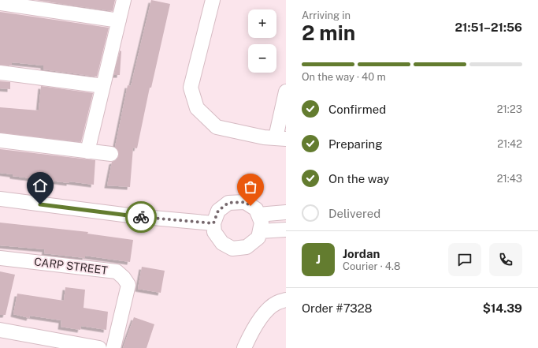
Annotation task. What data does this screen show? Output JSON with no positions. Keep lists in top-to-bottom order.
{
  "streets": {
    "street": ["CARP STREET"]
  },
  "page": {
    "heading": ["2 min", "Arriving in", "21:51–21:56"],
    "panel": [
      "Jordan",
      "Courier · 4.8",
      "Order #7328",
      "$14.39"
    ],
    "map_buttons": ["+", "−"],
    "bar": "On the way · 40 m",
    "list": [
      ["Confirmed", "21:23"],
      ["Preparing", "21:42"],
      ["On the way", "21:43"],
      "Delivered"
    ],
    "round": "J"
  }
}
